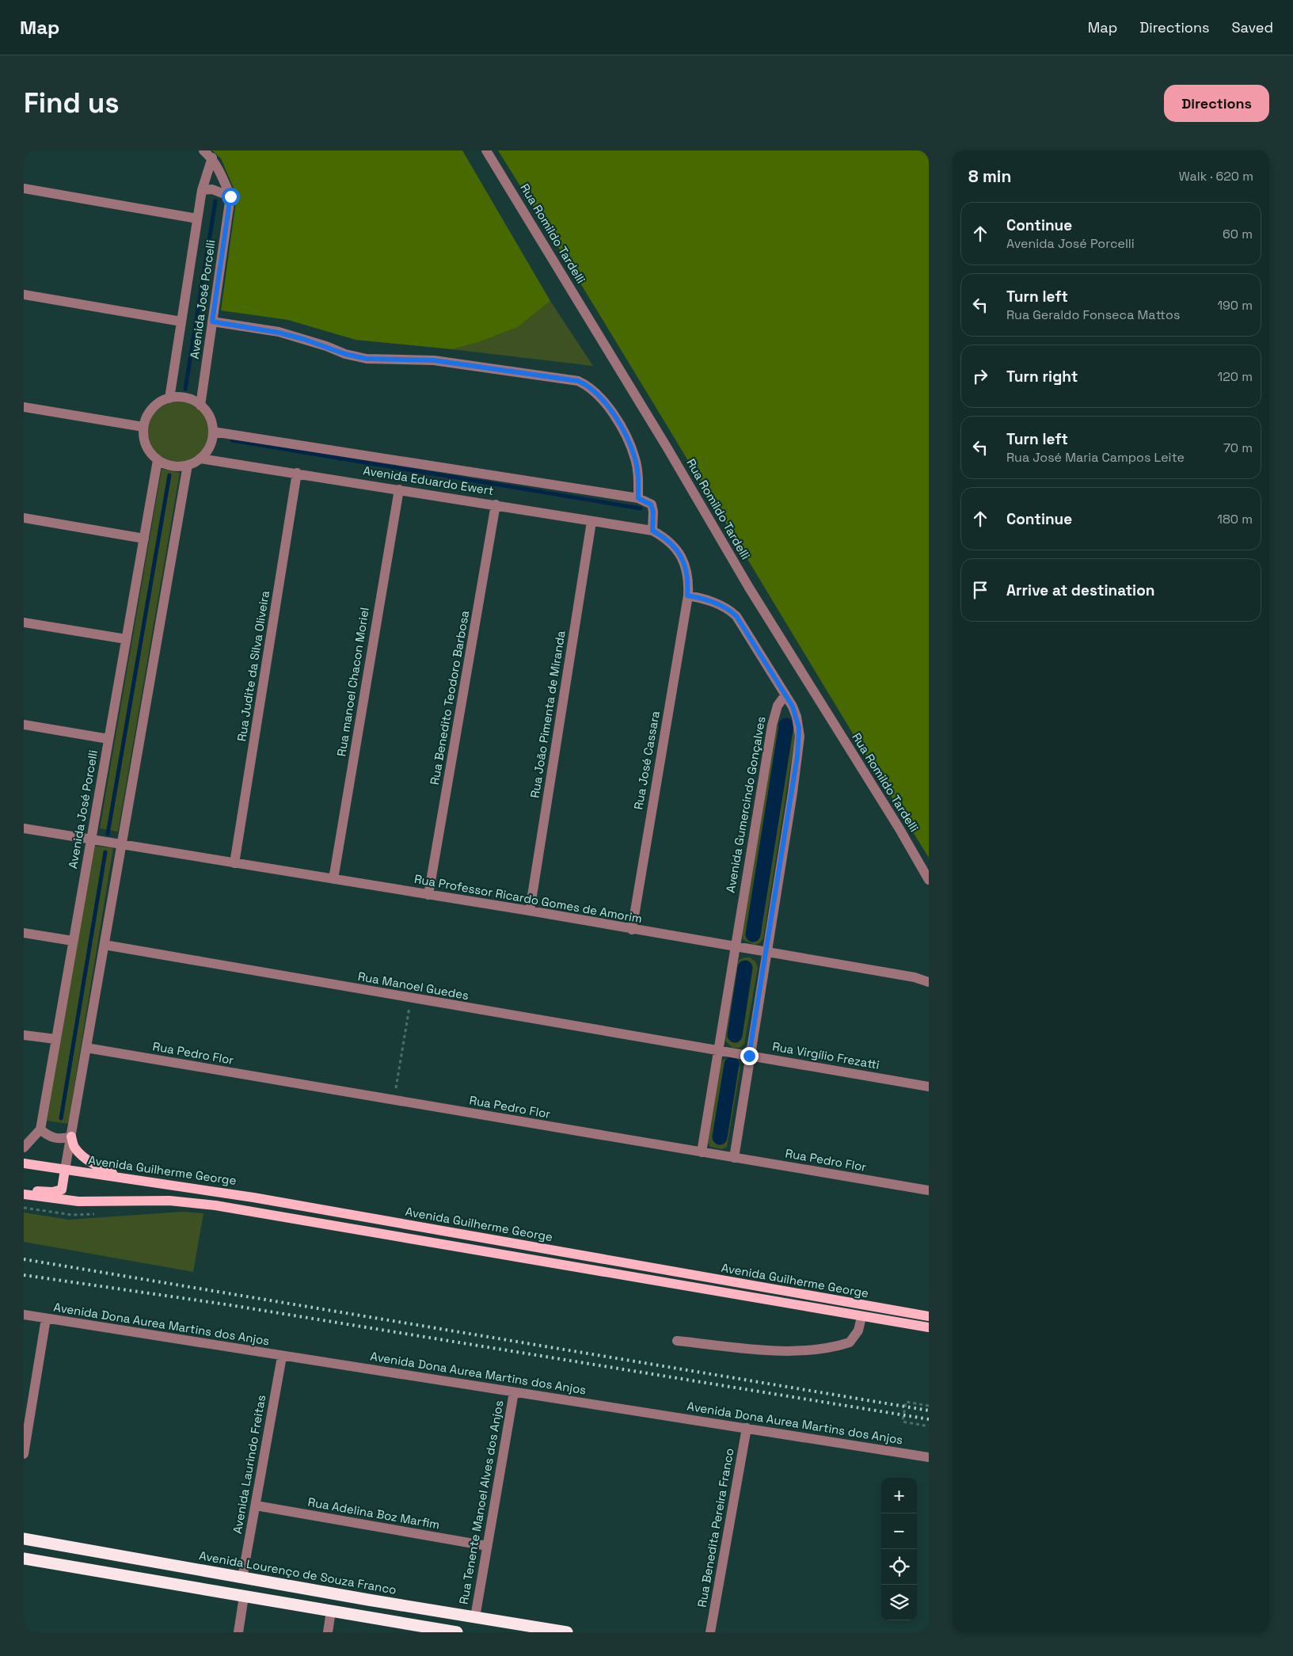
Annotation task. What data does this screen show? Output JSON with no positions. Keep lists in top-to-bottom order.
{
  "streets": {
    "highway": ["Avenida Lourenço de Souza Franco"],
    "main road": ["Avenida Guilherme George"],
    "street": [
      "Rua Romildo Tardelli",
      "Avenida José Porcelli",
      "Avenida Eduardo Ewert",
      "Rua Judite da Silva Oliveira",
      "Rua manoel Chacon Moriel",
      "Rua Benedito Teodoro Barbosa",
      "Rua João Pimenta de Miranda",
      "Rua José Cassara",
      "Avenida Gumercindo Gonçalves",
      "Rua Professor Ricardo Gomes de Amorim",
      "Rua Manoel Guedes",
      "Rua Pedro Flor",
      "Rua Virgílio Frezatti",
      "Avenida Dona Aurea Martins dos Anjos",
      "Avenida Laurindo Freitas",
      "Rua Tenente Manoel Alves dos Anjos",
      "Rua Adelina Boz Marfim",
      "Rua Benedita Pereira Franco"
    ]
  },
  "crossings": [
    ["Avenida José Porcelli", "Avenida Eduardo Ewert"],
    ["Avenida José Porcelli", "Rua Professor Ricardo Gomes de Amorim"],
    ["Avenida Eduardo Ewert", "Rua Judite da Silva Oliveira"],
    ["Avenida Eduardo Ewert", "Rua manoel Chacon Moriel"],
    ["Avenida Eduardo Ewert", "Rua Benedito Teodoro Barbosa"],
    ["Avenida Eduardo Ewert", "Rua João Pimenta de Miranda"],
    ["Avenida Eduardo Ewert", "Rua José Cassara"],
    ["Rua Judite da Silva Oliveira", "Rua Professor Ricardo Gomes de Amorim"],
    ["Rua manoel Chacon Moriel", "Rua Professor Ricardo Gomes de Amorim"],
    ["Rua Benedito Teodoro Barbosa", "Rua Professor Ricardo Gomes de Amorim"],
    ["Rua João Pimenta de Miranda", "Rua Professor Ricardo Gomes de Amorim"],
    ["Rua José Cassara", "Rua Professor Ricardo Gomes de Amorim"],
    ["Avenida Gumercindo Gonçalves", "Rua Professor Ricardo Gomes de Amorim"],
    ["Avenida Gumercindo Gonçalves", "Rua Manoel Guedes"],
    ["Avenida Gumercindo Gonçalves", "Rua Pedro Flor"],
    ["Avenida Gumercindo Gonçalves", "Rua Virgílio Frezatti"],
    ["Rua Manoel Guedes", "Rua Virgílio Frezatti"],
    ["Avenida Dona Aurea Martins dos Anjos", "Avenida Laurindo Freitas"],
    ["Avenida Dona Aurea Martins dos Anjos", "Rua Tenente Manoel Alves dos Anjos"],
    ["Avenida Dona Aurea Martins dos Anjos", "Rua Benedita Pereira Franco"],
    ["Avenida Laurindo Freitas", "Rua Adelina Boz Marfim"],
    ["Avenida Laurindo Freitas", "Avenida Lourenço de Souza Franco"],
    ["Rua Tenente Manoel Alves dos Anjos", "Rua Adelina Boz Marfim"],
    ["Rua Tenente Manoel Alves dos Anjos", "Avenida Lourenço de Souza Franco"]
  ],
  "page": {
    "header": "Map",
    "nav": ["Map", "Directions", "Saved"],
    "buttons": "Directions",
    "title": "Find us",
    "heading": ["8 min", "Walk · 620 m"],
    "list": [
      ["Continue", "Avenida José Porcelli", "60 m"],
      ["Turn left", "Rua Geraldo Fonseca Mattos", "190 m"],
      ["Turn right", "120 m"],
      ["Turn left", "Rua José Maria Campos Leite", "70 m"],
      ["Continue", "180 m"],
      "Arrive at destination"
    ],
    "map_buttons": ["+", "−"]
  }
}
